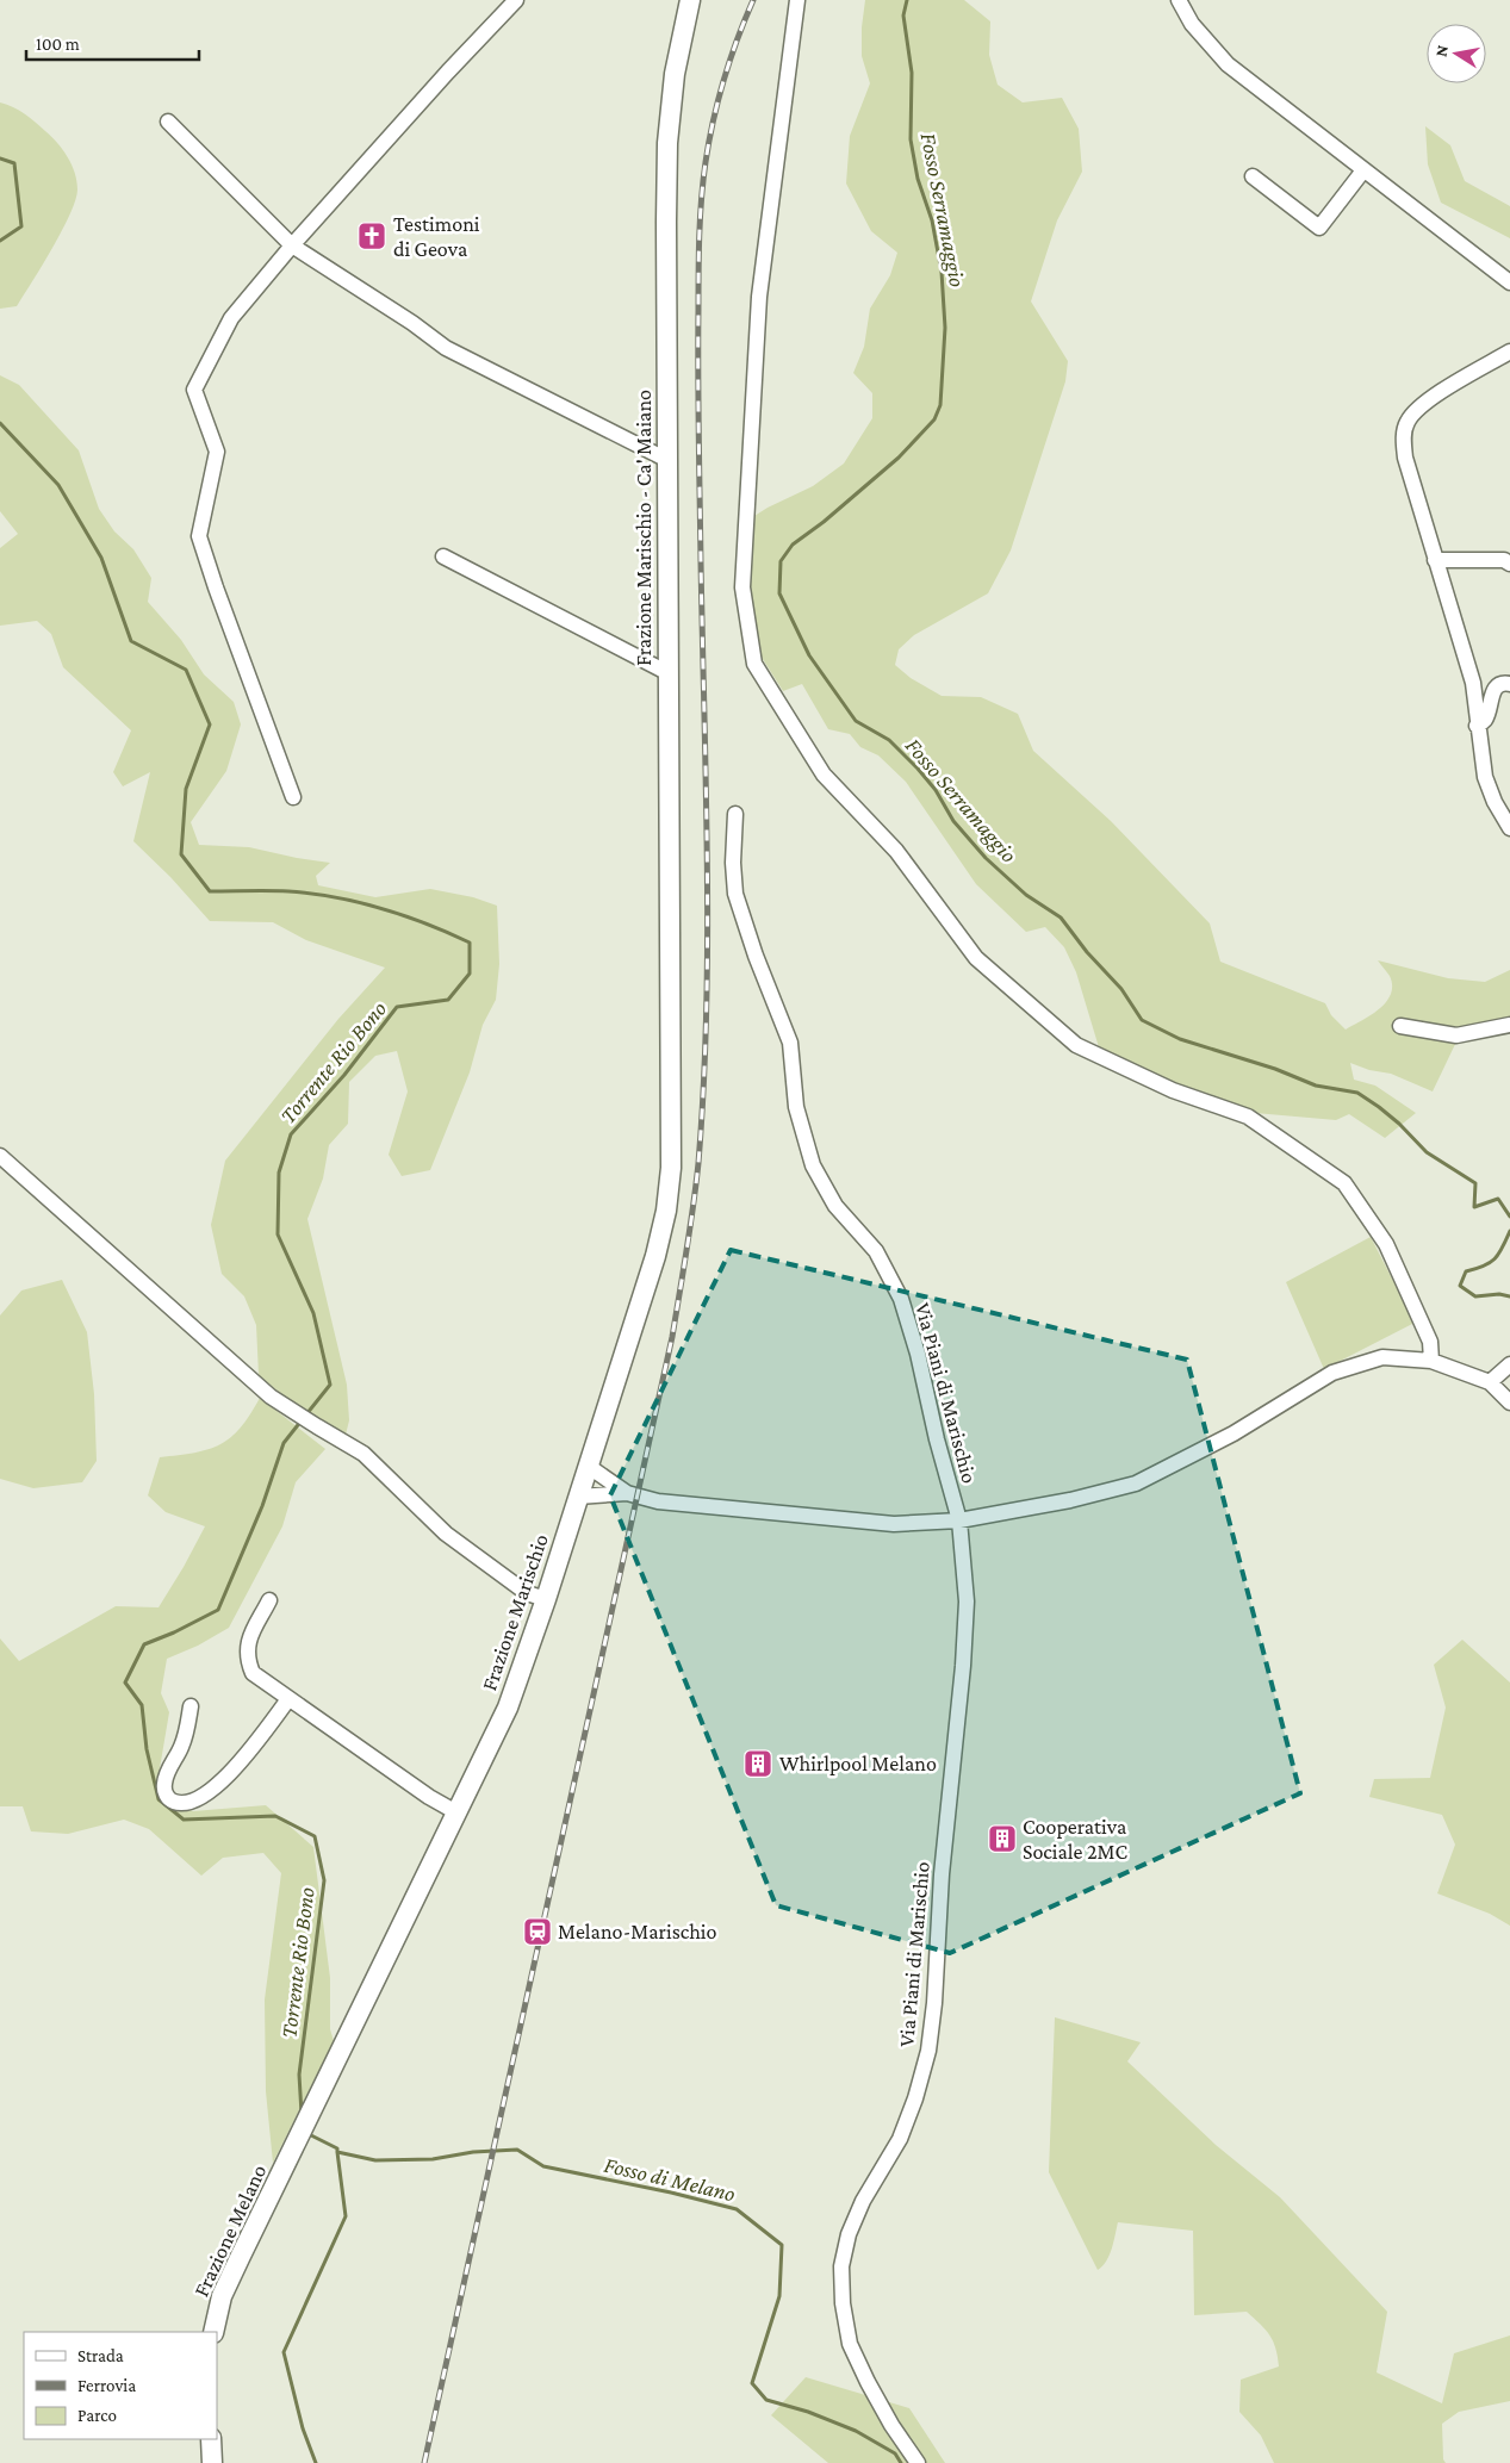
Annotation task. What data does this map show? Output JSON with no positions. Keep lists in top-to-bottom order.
{
  "streets": {
    "main road": ["Frazione Marischio - Ca' Maiano", "Frazione Marischio", "Frazione Melano"],
    "street": ["Via Piani di Marischio"]
  },
  "crossings": [
    ["Frazione Marischio - Ca' Maiano", "Frazione Marischio"],
    ["Frazione Marischio", "Frazione Melano"]
  ],
  "water": ["Fosso Serramaggio", "Torrente Rio Bono", "Fosso di Melano"],
  "places": {
    "church": ["Testimoni di Geova"],
    "building": ["Whirlpool Melano", "Cooperativa Sociale 2MC"],
    "station": ["Melano-Marischio"]
  },
  "legend": ["Strada", "Ferrovia", "Parco"],
  "scale_bar": "100 m",
  "north": "left"
}
